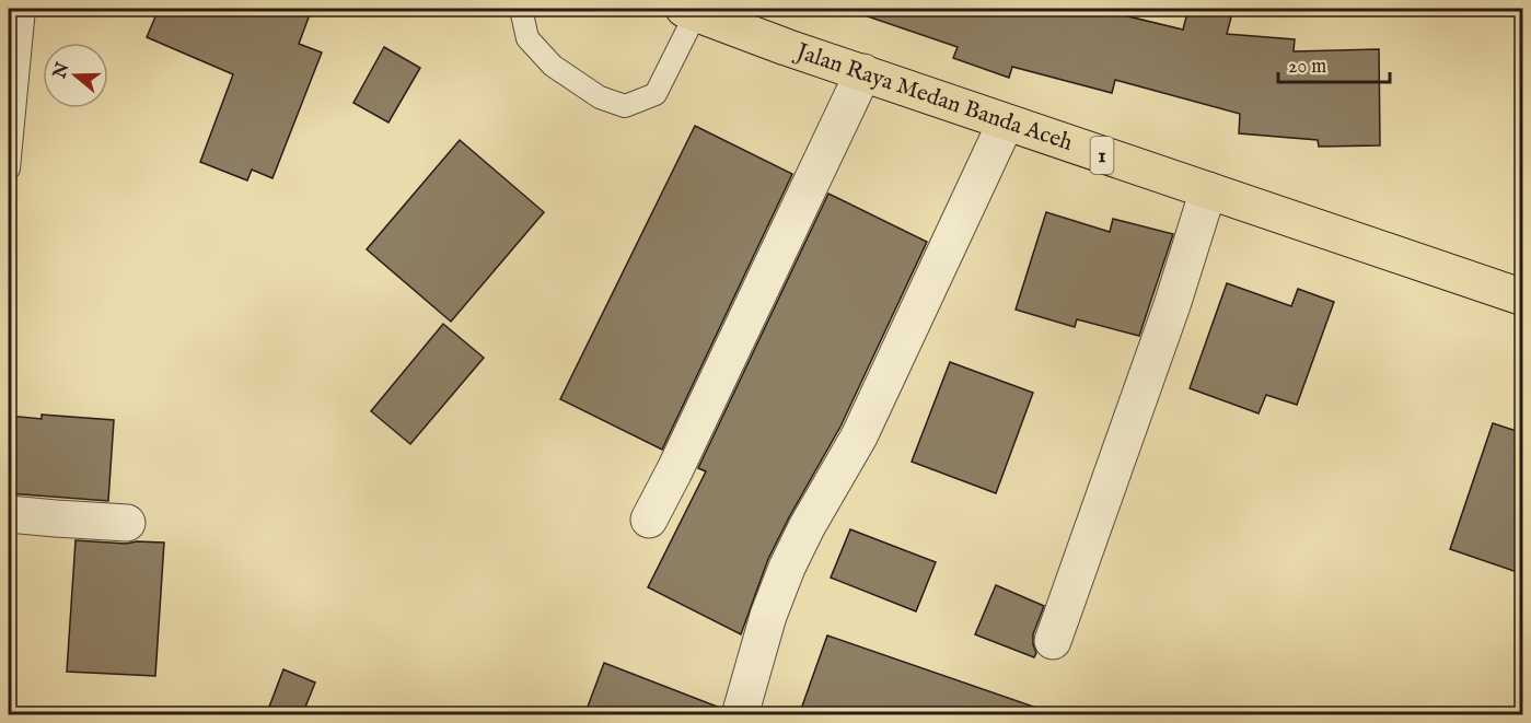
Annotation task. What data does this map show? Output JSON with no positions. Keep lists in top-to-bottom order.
{
  "streets": {
    "highway": ["Jalan Raya Medan Banda Aceh", "1"]
  },
  "scale_bar": "20 m",
  "north": "left"
}
